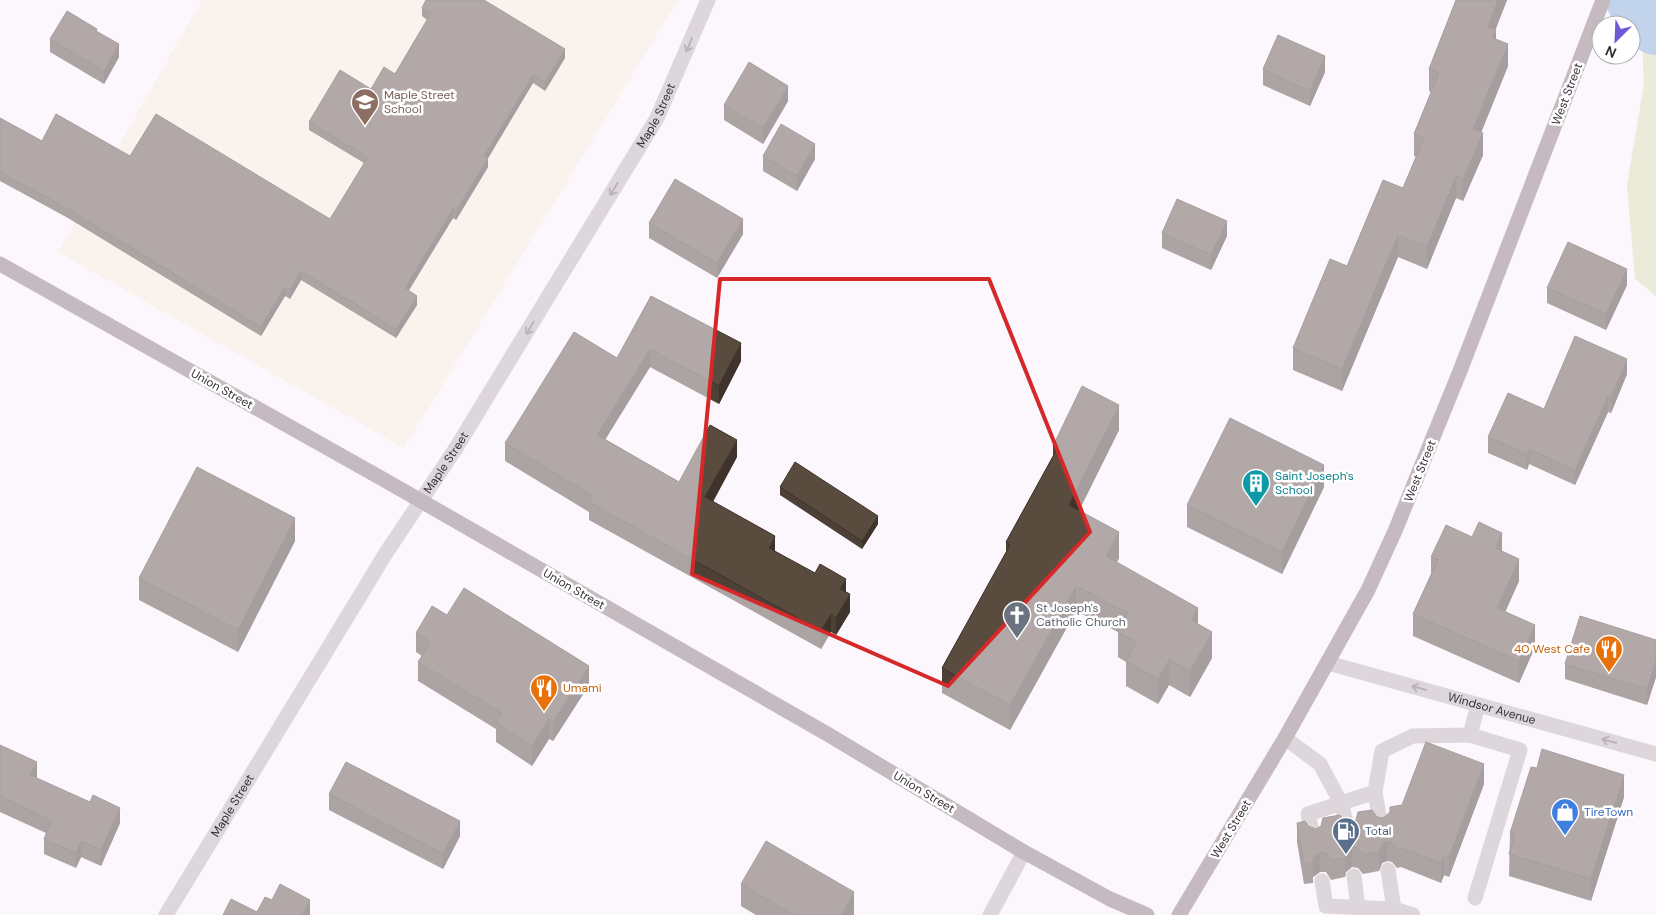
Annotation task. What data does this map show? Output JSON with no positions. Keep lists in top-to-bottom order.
{
  "streets": {
    "main road": ["West Street", "Union Street"],
    "street": ["Maple Street", "Windsor Avenue"]
  },
  "crossings": [
    ["West Street", "Windsor Avenue"],
    ["Maple Street", "Union Street"]
  ],
  "one_way": ["Maple Street", "Windsor Avenue"],
  "places": {
    "school or university": ["Maple Street School"],
    "building": ["Saint Joseph's School"],
    "church": ["St Joseph's Catholic Church"],
    "restaurant": ["40 West Cafe", "Umami"],
    "shop": ["TireTown"],
    "fuel station": ["Total"]
  },
  "north": "bottom left"
}
